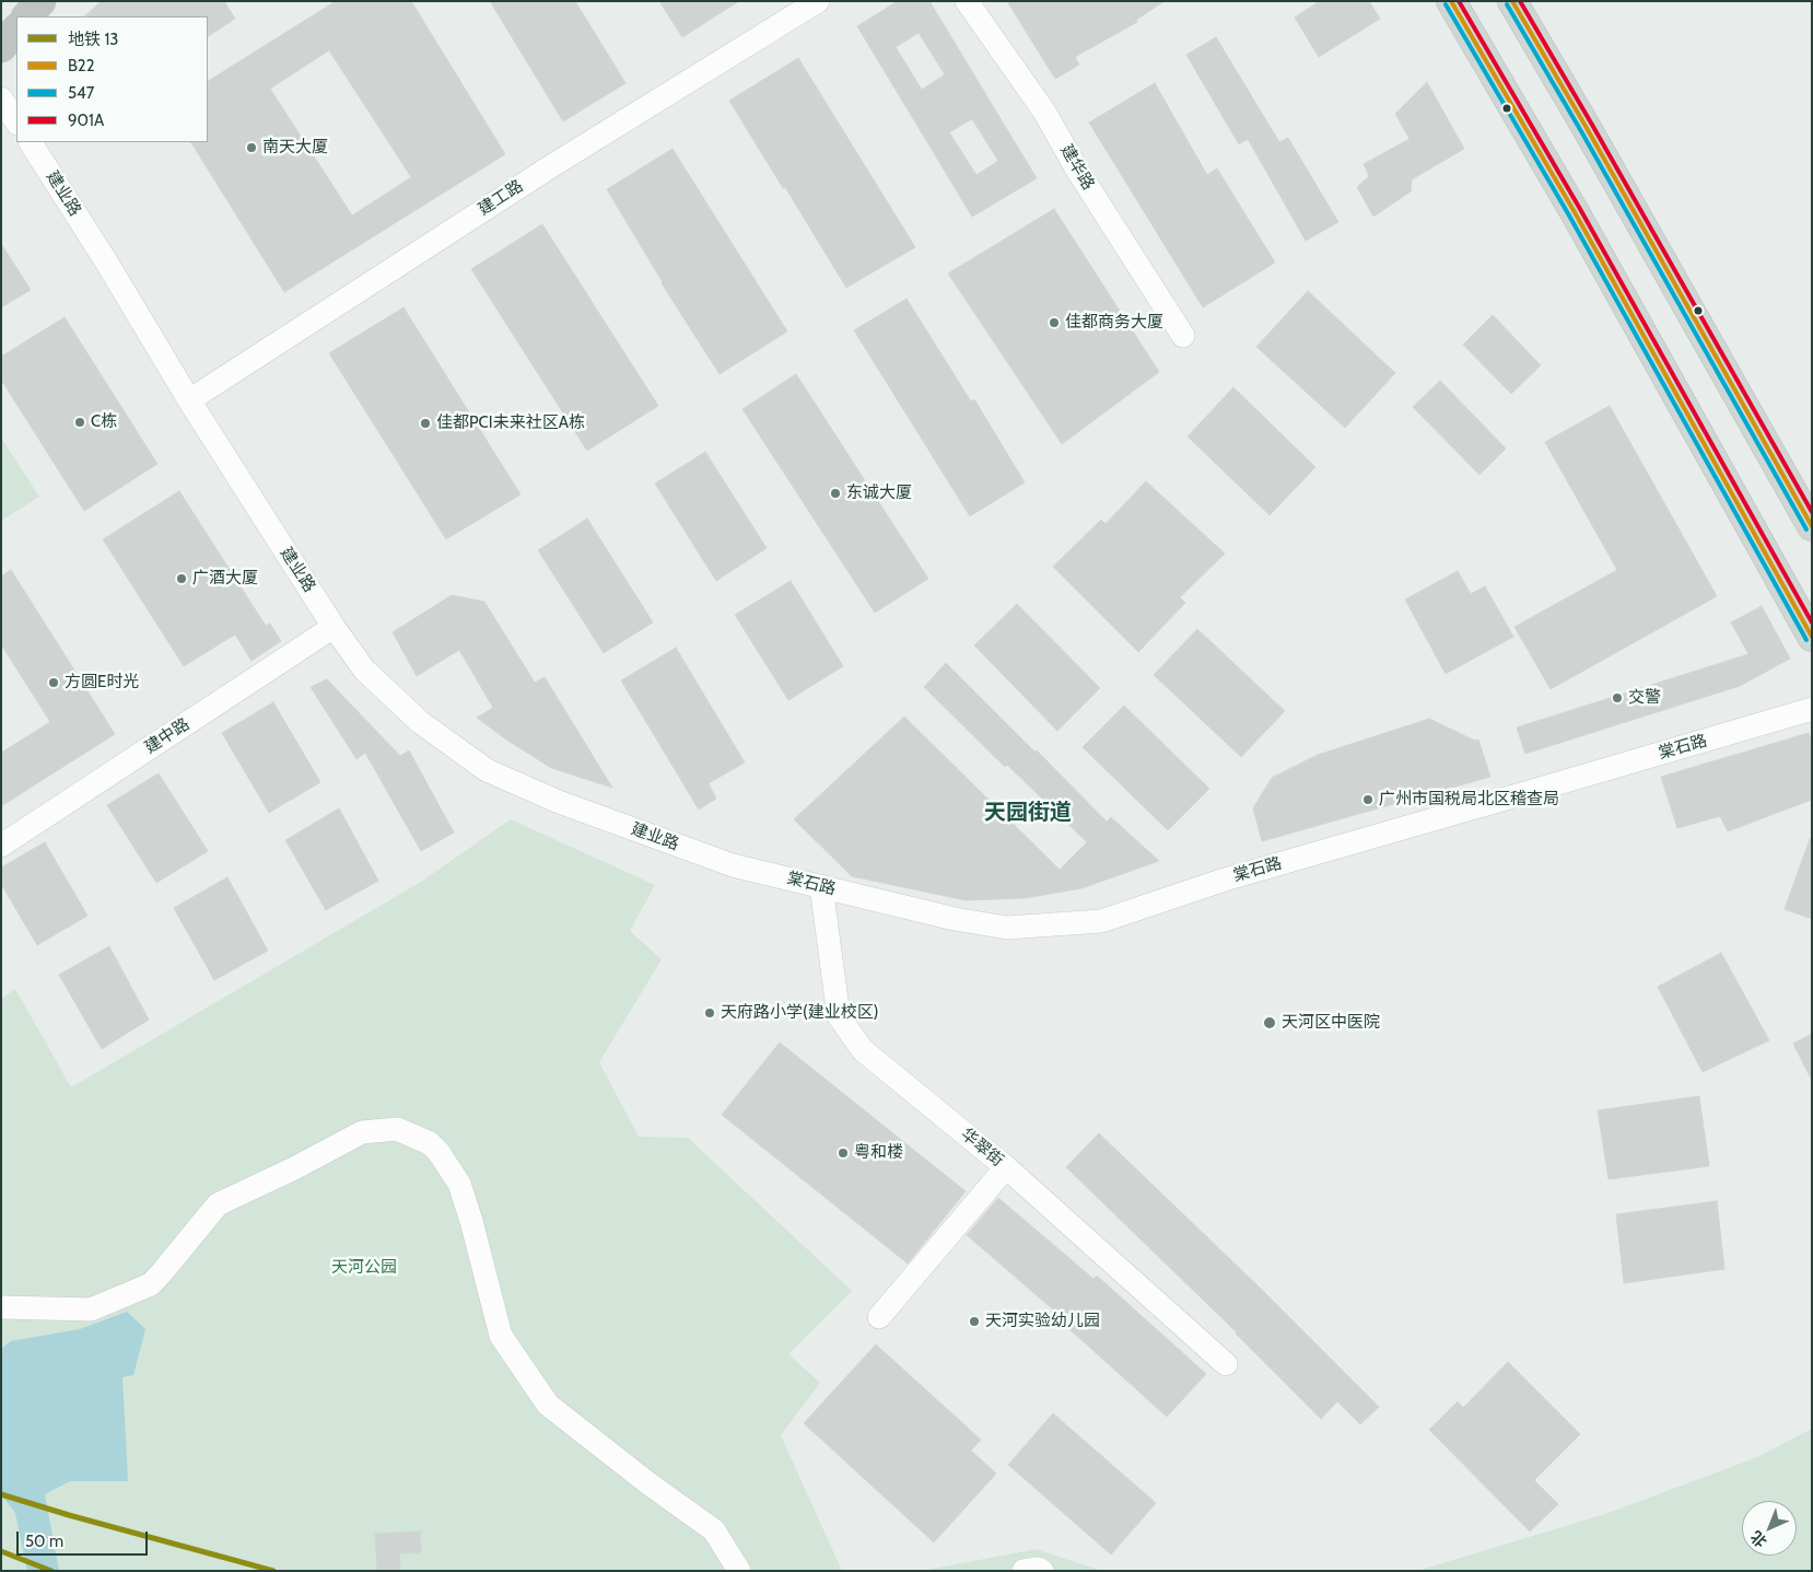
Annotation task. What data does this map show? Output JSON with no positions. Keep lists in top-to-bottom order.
{
  "streets": {
    "street": [
      "建华路",
      "建业路",
      "建工路",
      "建中路",
      "棠石路",
      "华翠街"
    ]
  },
  "crossings": [
    ["建业路", "建工路"],
    ["建业路", "建中路"],
    ["建业路", "棠石路"],
    ["棠石路", "华翠街"]
  ],
  "districts": ["天园街道"],
  "parks": ["天河公园"],
  "places": [
    "南天大厦",
    "佳都商务大厦",
    "C栋",
    "佳都PCI未来社区A栋",
    "东诚大厦",
    "广酒大厦",
    "方圆E时光",
    "交警",
    "广州市国税局北区稽查局",
    "天府路小学(建业校区)",
    "天河区中医院",
    "粤和楼",
    "天河实验幼儿园"
  ],
  "lines": [
    "transit line B22",
    "transit line 901A",
    "transit line 547",
    "metro line 13"
  ],
  "legend": [
    "地铁 13",
    "B22",
    "547",
    "901A"
  ],
  "scale_bar": "50 m",
  "north": "bottom left"
}
